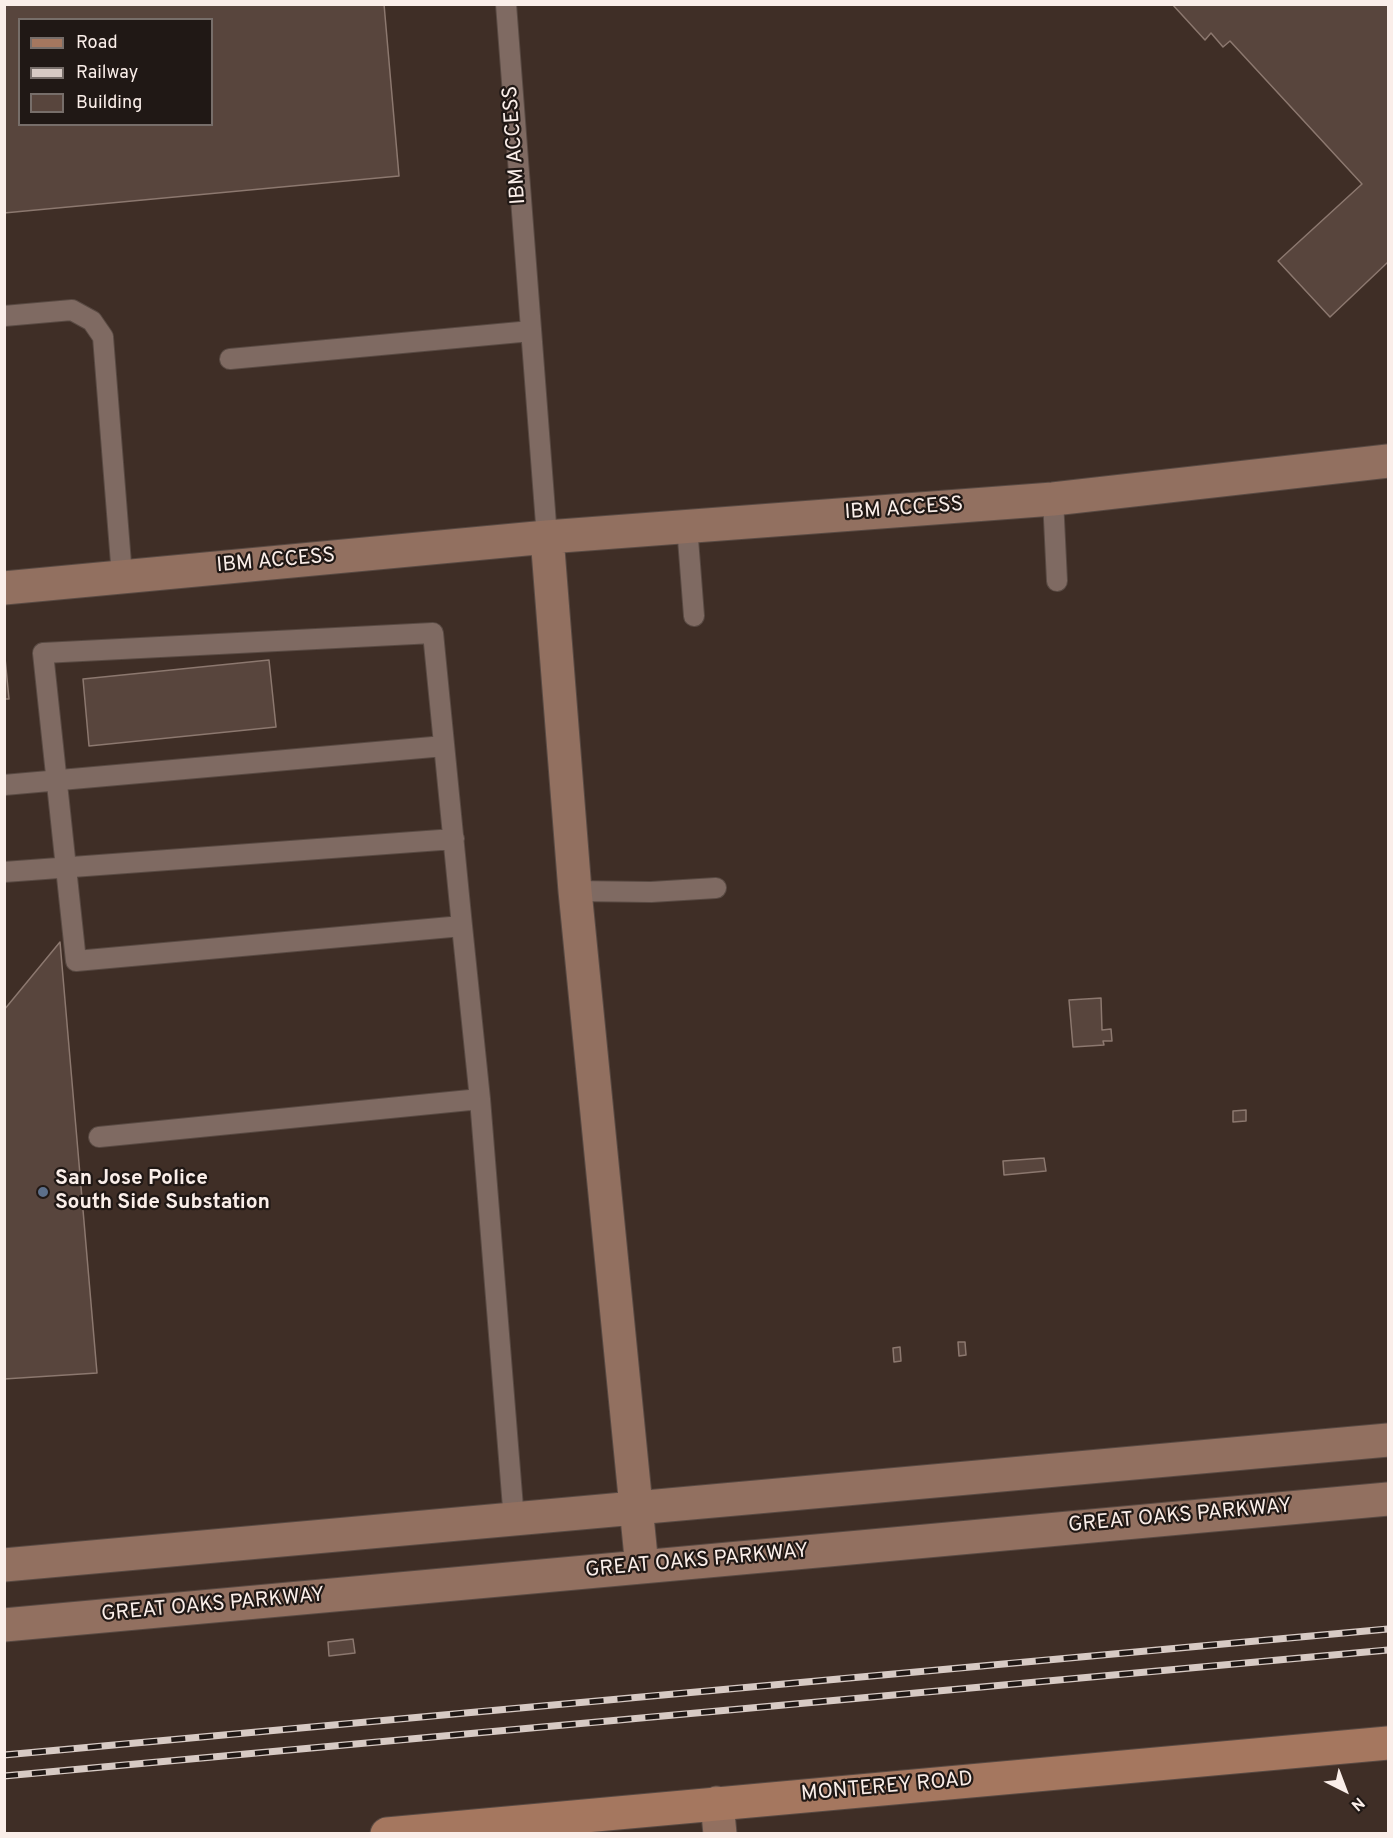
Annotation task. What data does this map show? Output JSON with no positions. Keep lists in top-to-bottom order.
{
  "streets": {
    "main road": ["IBM ACCESS", "GREAT OAKS PARKWAY", "MONTEREY ROAD"]
  },
  "places": ["San Jose Police South Side Substation"],
  "legend": ["Road", "Railway", "Building"],
  "north": "bottom right"
}
